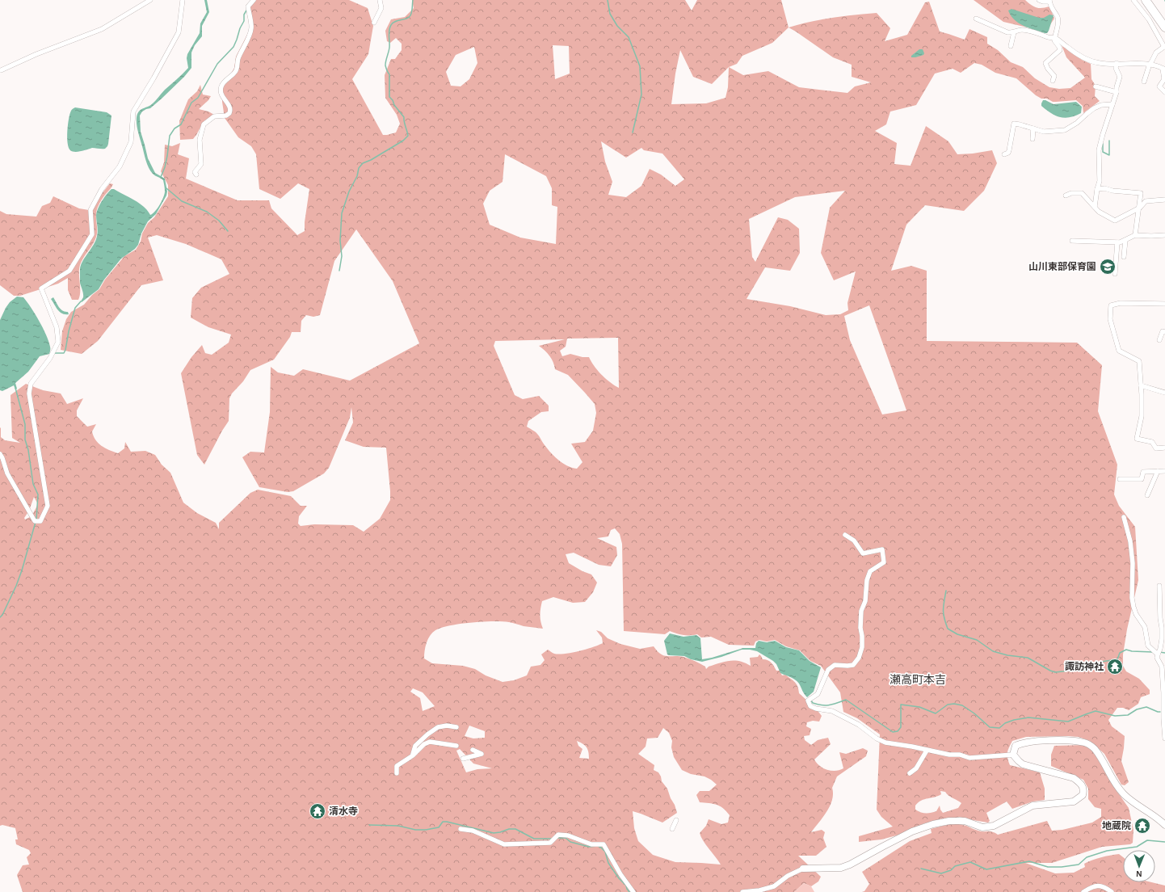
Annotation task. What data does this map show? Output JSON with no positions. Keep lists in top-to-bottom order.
{
  "districts": ["瀬高町本吉"],
  "places": {
    "school or university": ["山川東部保育園"],
    "temple": ["諏訪神社", "清水寺", "地蔵院"]
  },
  "north": "bottom"
}
